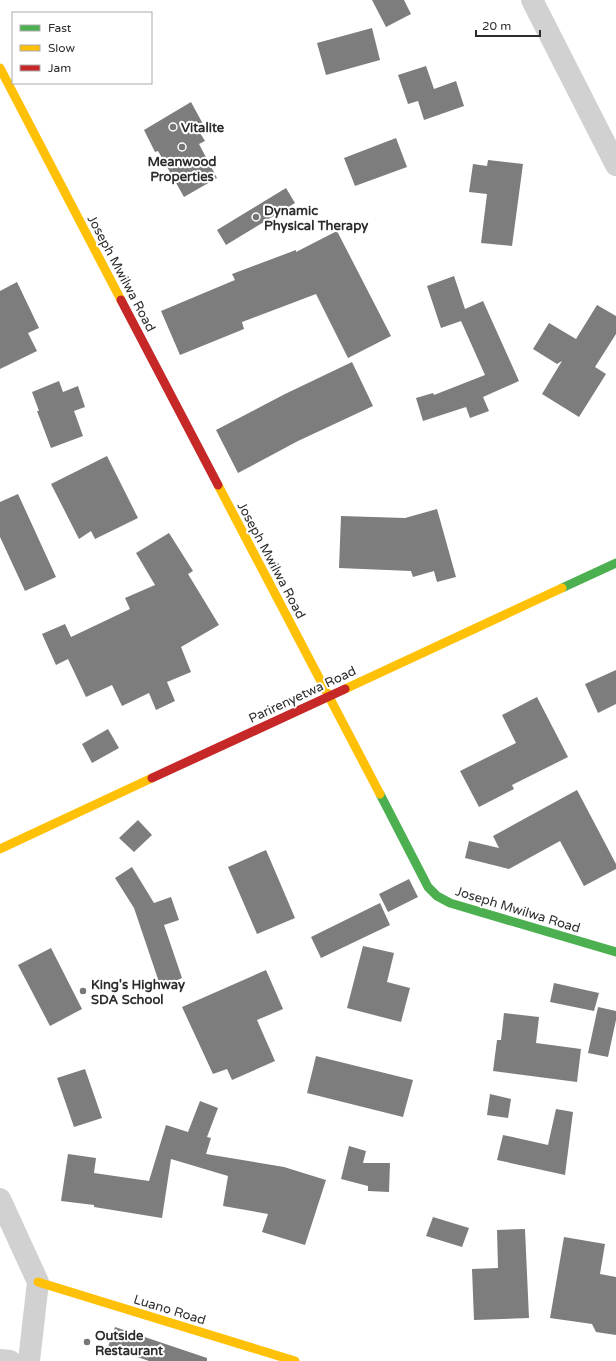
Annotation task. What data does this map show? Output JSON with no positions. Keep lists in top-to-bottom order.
{
  "streets": {
    "street": ["Joseph Mwilwa Road", "Parirenyetwa Road", "Luano Road"]
  },
  "crossings": [
    ["Joseph Mwilwa Road", "Parirenyetwa Road"]
  ],
  "places": [
    "Vitalite",
    "Meanwood Properties",
    "Dynamic Physical Therapy",
    "King's Highway SDA School",
    "Outside Restaurant"
  ],
  "legend": ["Fast", "Slow", "Jam"],
  "scale_bar": "20 m"
}
